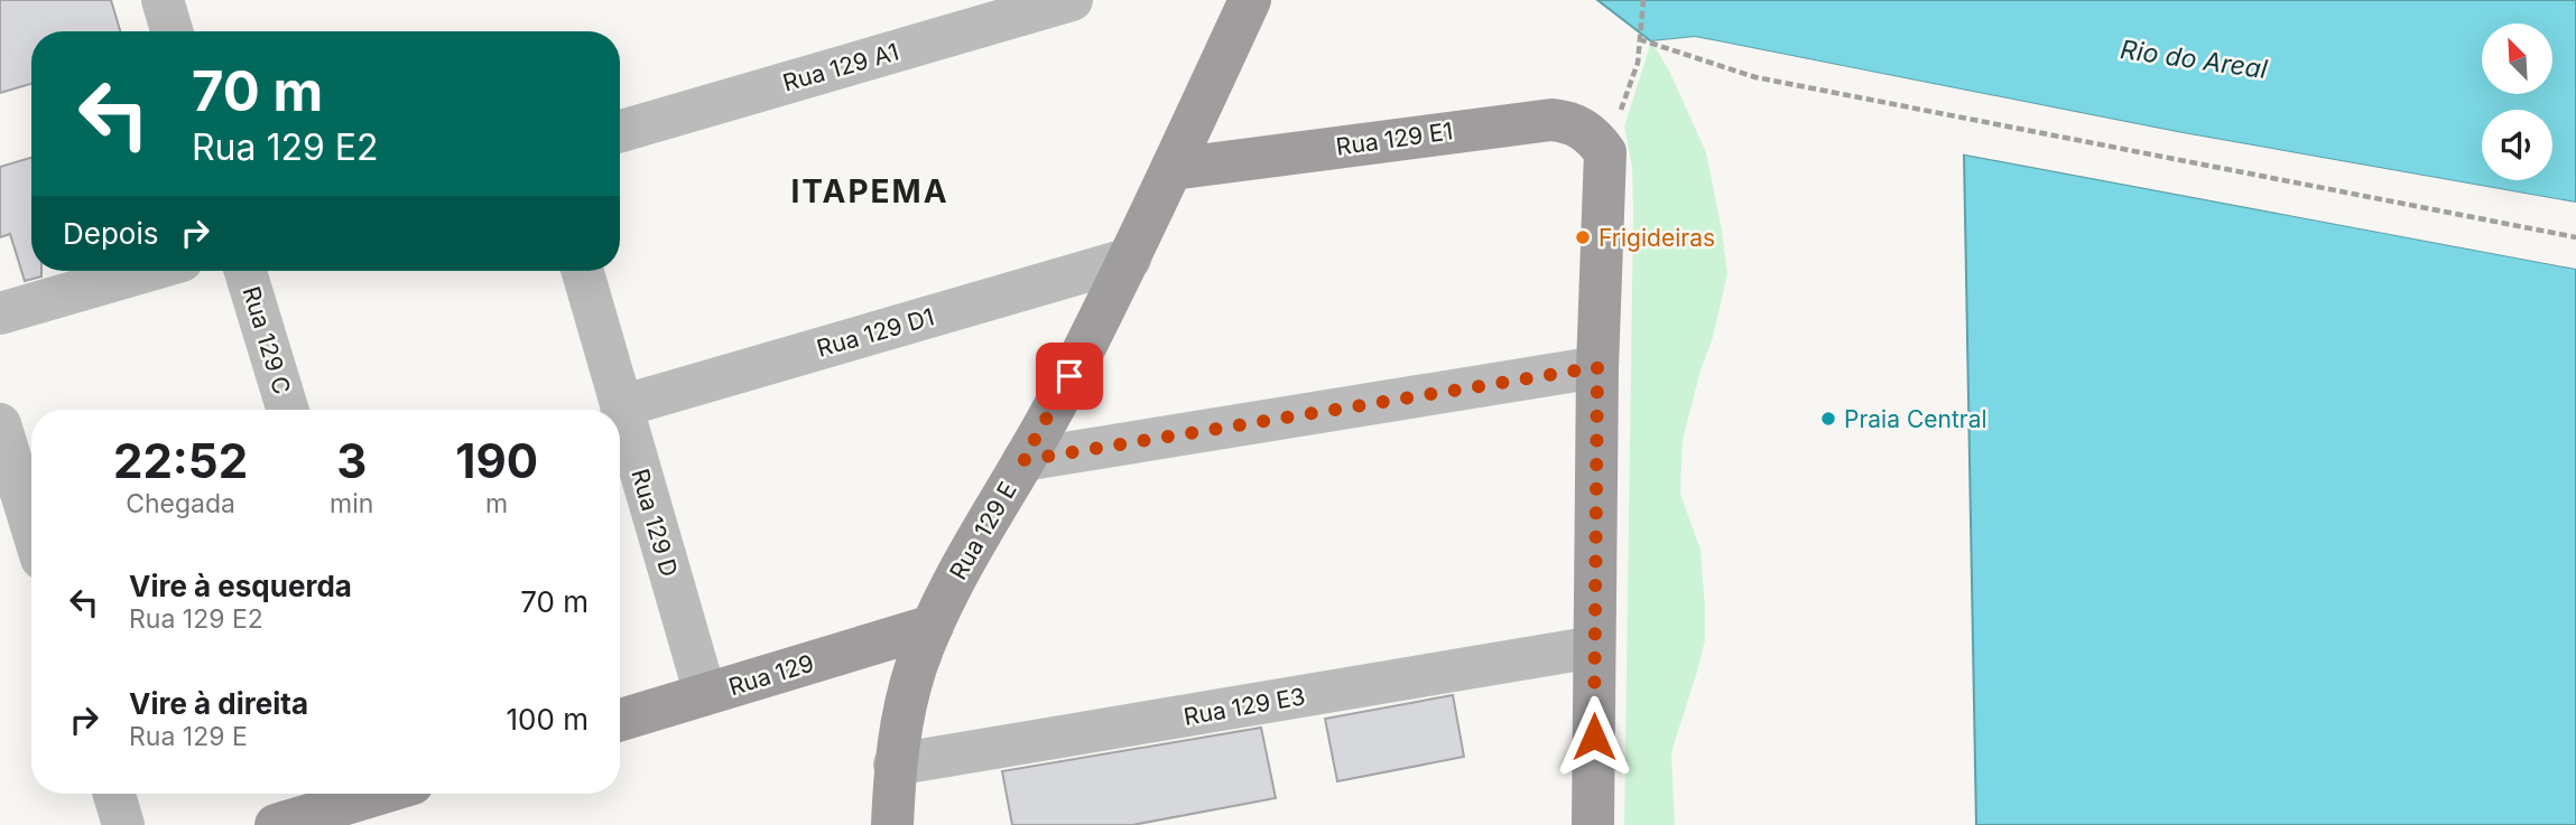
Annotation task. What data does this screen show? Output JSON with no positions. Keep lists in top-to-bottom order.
{
  "streets": {
    "main road": ["Rua 129 E1", "Rua 129 E", "Rua 129"],
    "street": [
      "Rua 129 A1",
      "Rua 129 D1",
      "Rua 129 C",
      "Rua 129 D",
      "Rua 129 E3"
    ]
  },
  "crossings": [
    ["Rua 129 E1", "Rua 129 E"],
    ["Rua 129 D1", "Rua 129 D"],
    ["Rua 129 D1", "Rua 129 E"],
    ["Rua 129 D", "Rua 129"],
    ["Rua 129 E", "Rua 129"],
    ["Rua 129 E", "Rua 129 E3"]
  ],
  "districts": ["ITAPEMA"],
  "water": ["Rio do Areal"],
  "places": ["Frigideiras", "Praia Central"],
  "north": "top left",
  "page": {
    "turn": ["70 m", "Rua 129 E2"],
    "then": "Depois",
    "eta": [
      "22:52",
      "Chegada",
      "3",
      "min",
      "190",
      "m"
    ],
    "list": [
      {
        "name": "Vire à esquerda",
        "note": "Rua 129 E2",
        "value": "70 m"
      },
      {
        "name": "Vire à direita",
        "note": "Rua 129 E",
        "value": "100 m"
      }
    ]
  }
}
